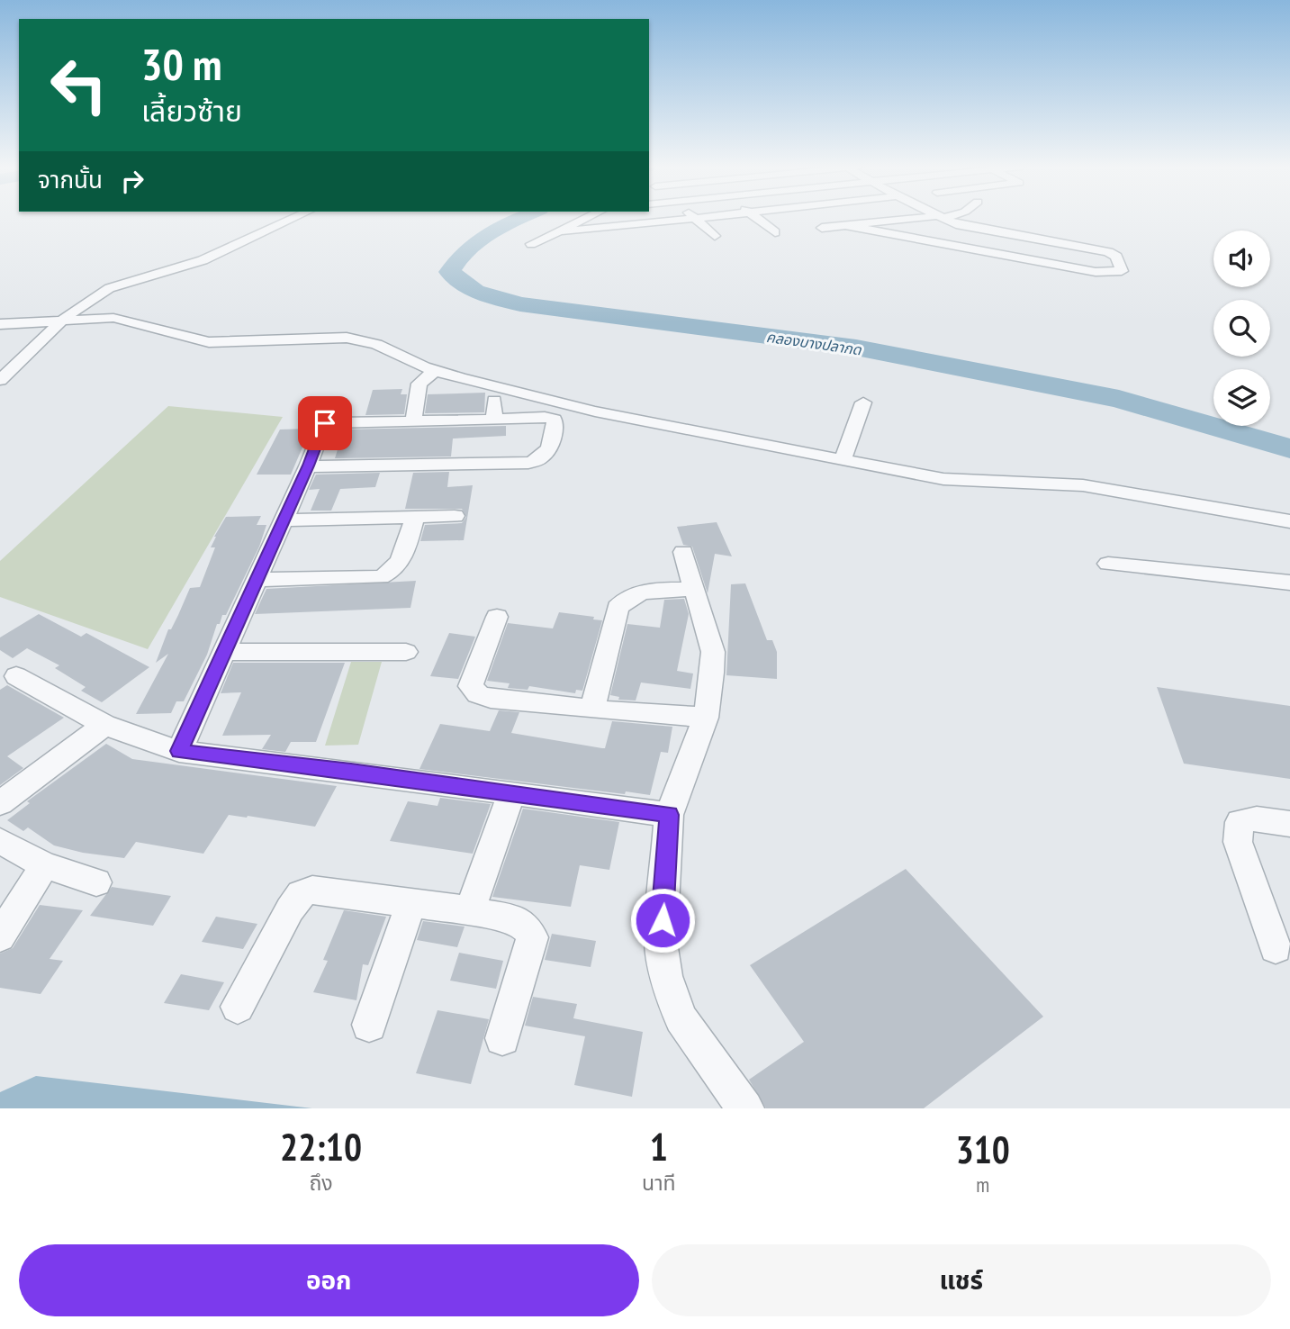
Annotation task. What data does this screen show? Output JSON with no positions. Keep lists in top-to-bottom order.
{
  "water": ["คลองบางปลากด"],
  "page": {
    "turn": ["30 m", "เลี้ยวซ้าย"],
    "then": "จากนั้น",
    "eta": [
      "22:10",
      "ถึง",
      "1",
      "นาที",
      "310",
      "m"
    ],
    "buttons": ["ออก", "แชร์"]
  }
}
